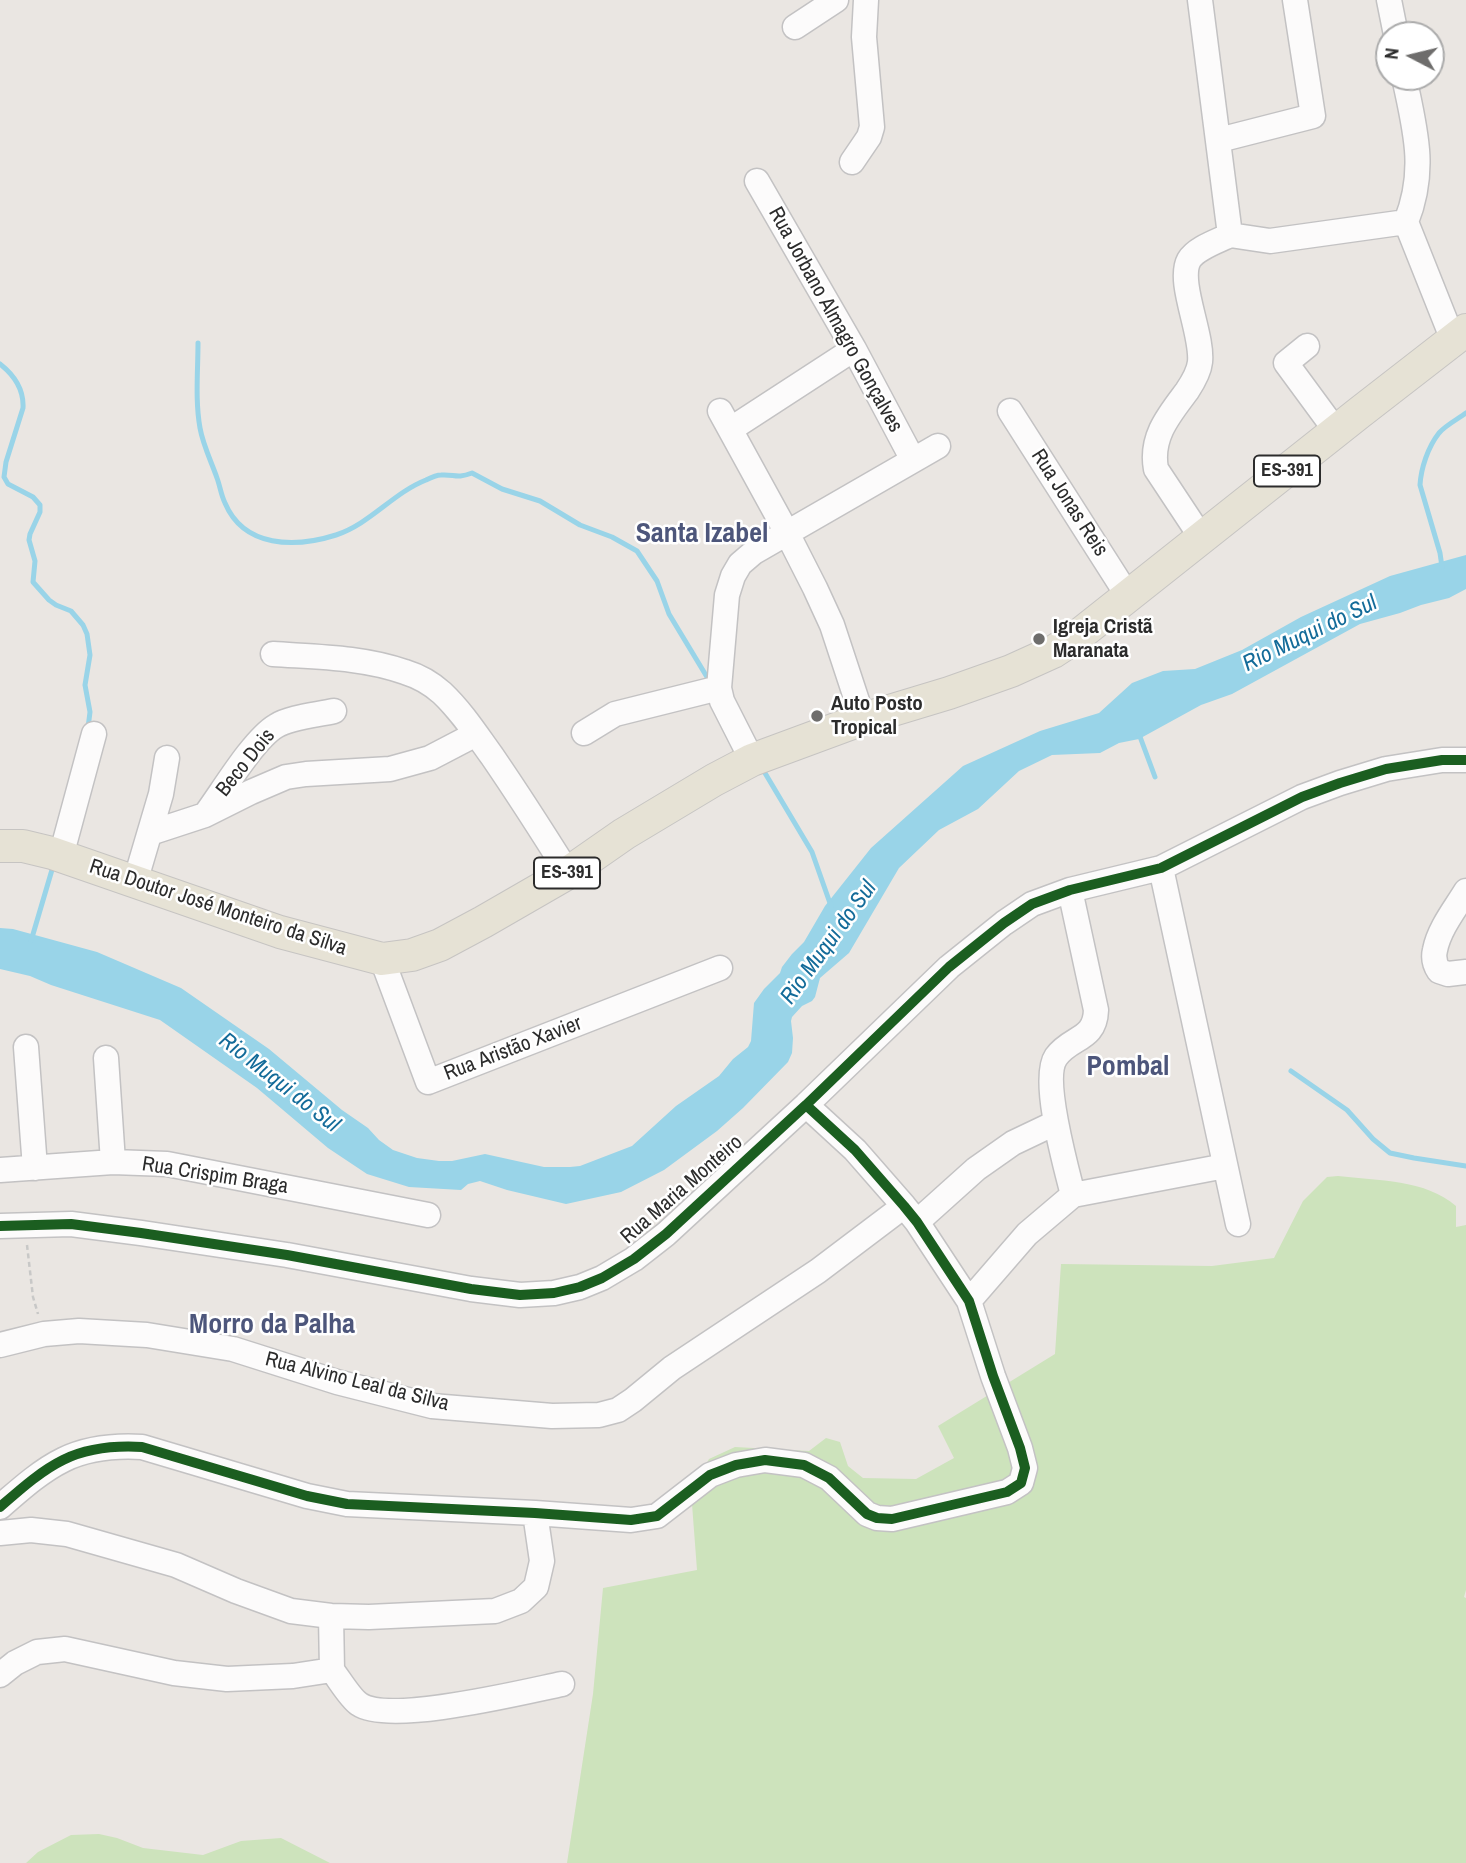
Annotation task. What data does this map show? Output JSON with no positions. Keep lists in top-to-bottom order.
{
  "streets": {
    "main road": ["ES-391", "Rua Doutor José Monteiro da Silva"],
    "street": [
      "Rua Jorbano Almagro Gonçalves",
      "Rua Jonas Reis",
      "Beco Dois",
      "Rua Aristão Xavier",
      "Rua Crispim Braga",
      "Rua Maria Monteiro",
      "Rua Alvino Leal da Silva"
    ]
  },
  "crossings": [
    ["ES-391", "Rua Jonas Reis"],
    ["ES-391", "Rua Doutor José Monteiro da Silva"],
    ["Rua Jonas Reis", "Rua Doutor José Monteiro da Silva"],
    ["Rua Doutor José Monteiro da Silva", "Rua Aristão Xavier"]
  ],
  "districts": ["Santa Izabel", "Pombal", "Morro da Palha"],
  "water": ["Rio Muqui do Sul"],
  "places": ["Igreja Cristã Maranata", "Auto Posto Tropical"],
  "north": "left"
}
